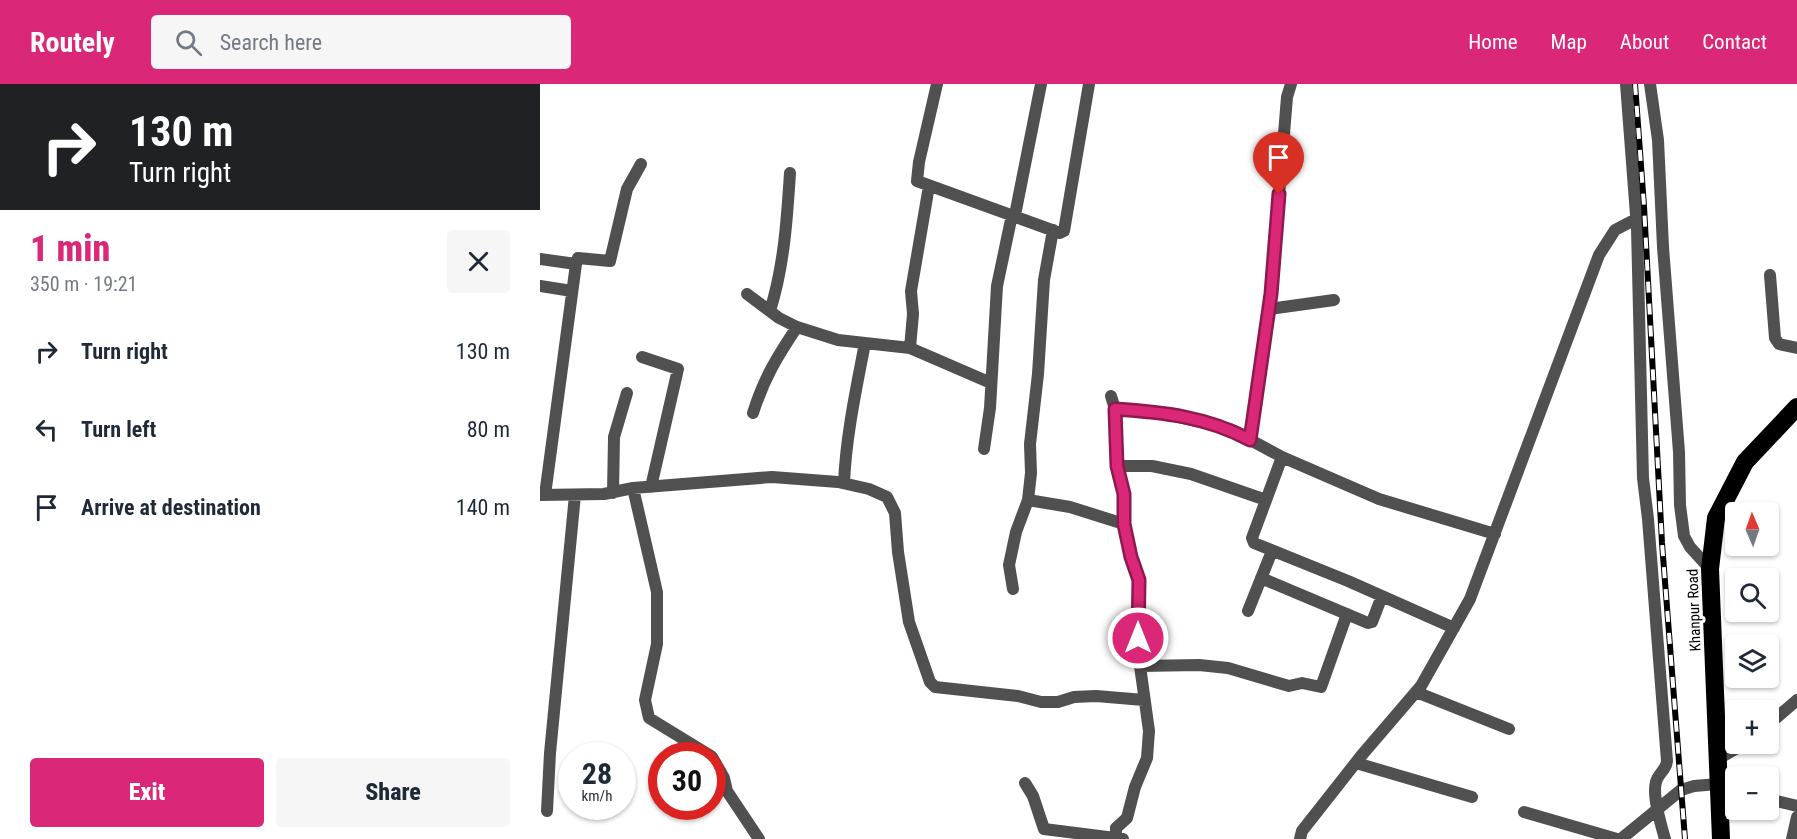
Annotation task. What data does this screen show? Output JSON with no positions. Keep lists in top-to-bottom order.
{
  "streets": {
    "highway": ["Khanpur Road"]
  },
  "north": "top",
  "page": {
    "header": "Routely",
    "search": "Search here",
    "nav": [
      "Home",
      "Map",
      "About",
      "Contact"
    ],
    "turn": ["130 m", "Turn right"],
    "heading": ["1 min", "350 m · 19:21"],
    "list": [
      {
        "name": "Turn right",
        "value": "130 m"
      },
      {
        "name": "Turn left",
        "value": "80 m"
      },
      {
        "name": "Arrive at destination",
        "value": "140 m"
      }
    ],
    "map_buttons": ["+", "−"],
    "speed": "28 km/h",
    "limit": "30",
    "buttons": ["Exit", "Share"]
  }
}
